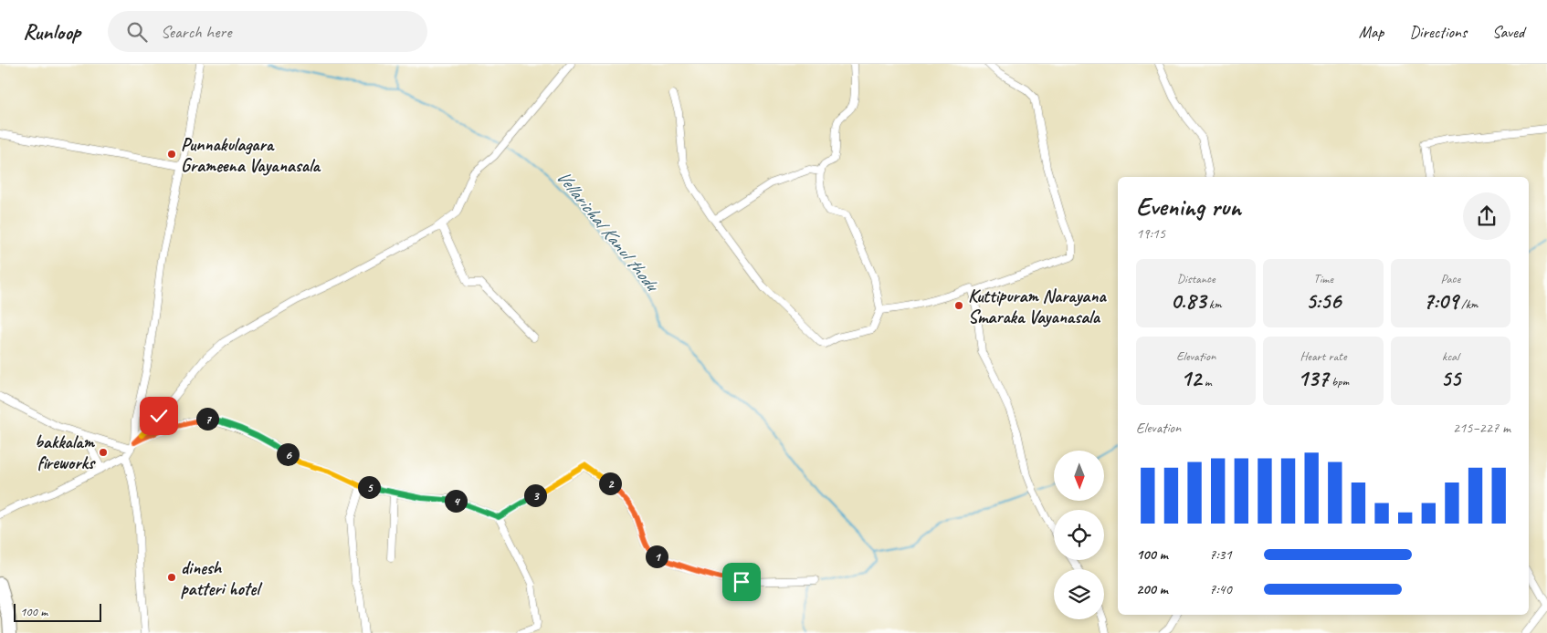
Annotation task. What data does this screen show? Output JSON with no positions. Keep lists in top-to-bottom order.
{
  "water": ["Vellarichal Kanul thodu"],
  "places": [
    "Punnakulagara Grameena Vayanasala",
    "Kuttipuram Narayana Smaraka Vayanasala",
    "bakkalam fireworks",
    "dinesh patteri hotel"
  ],
  "scale_bar": "100 m",
  "north": "bottom",
  "page": {
    "header": "Runloop",
    "search": "Search here",
    "nav": ["Map", "Directions", "Saved"],
    "heading": ["Evening run", "19:15"],
    "stats": [
      ["Distance", "0.83 km"],
      ["Time", "5:56"],
      ["Pace", "7:09 /km"],
      ["Elevation", "12 m"],
      ["Heart rate", "137 bpm"],
      ["kcal", "55"]
    ],
    "pins": [
      "7",
      "6",
      "2",
      "5",
      "3",
      "4",
      "1"
    ],
    "chart": ["Elevation", "215–227 m"],
    "list": [
      {
        "name": "100 m",
        "note": "7:31"
      },
      {
        "name": "200 m",
        "note": "7:40"
      }
    ],
    "scale": "100 m"
  }
}
